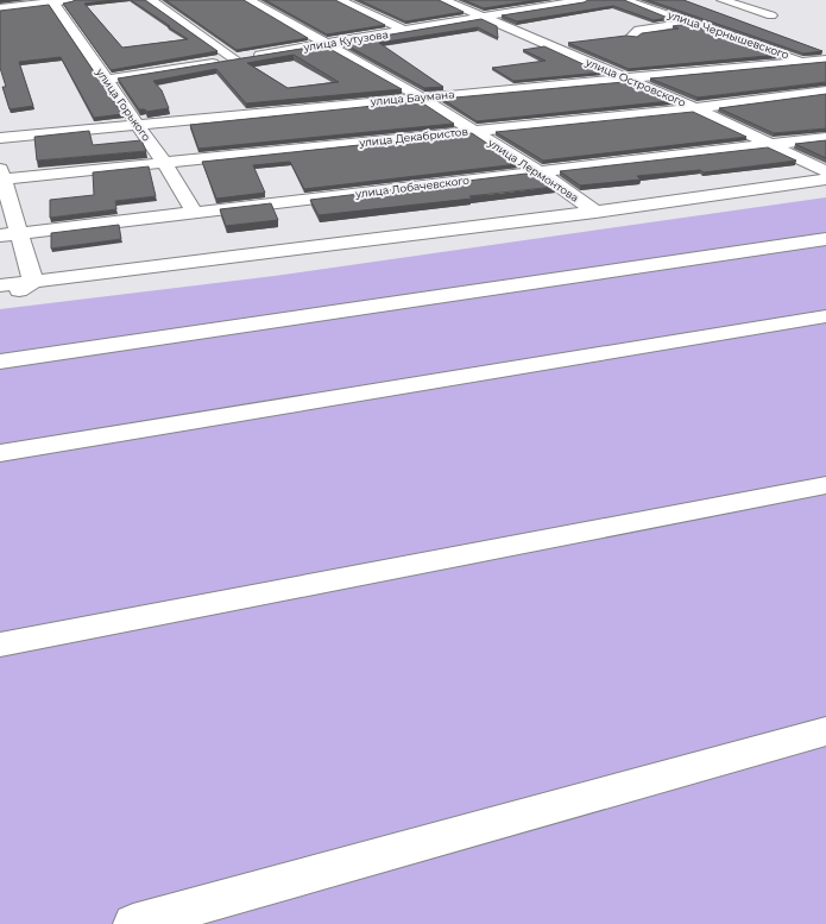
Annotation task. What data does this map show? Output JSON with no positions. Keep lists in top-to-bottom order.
{
  "streets": {
    "street": [
      "улица Чернышевского",
      "улица Кутузова",
      "улица Островского",
      "улица Баумана",
      "улица Горького",
      "улица Декабристов",
      "улица Лермонтова",
      "улица Лобачевского"
    ]
  },
  "crossings": [
    ["улица Чернышевского", "улица Баумана"],
    ["улица Кутузова", "улица Островского"],
    ["улица Кутузова", "улица Горького"],
    ["улица Кутузова", "улица Лермонтова"],
    ["улица Островского", "улица Баумана"],
    ["улица Островского", "улица Декабристов"],
    ["улица Островского", "улица Лобачевского"],
    ["улица Баумана", "улица Горького"],
    ["улица Баумана", "улица Лермонтова"],
    ["улица Горького", "улица Декабристов"],
    ["улица Горького", "улица Лобачевского"],
    ["улица Декабристов", "улица Лермонтова"],
    ["улица Лермонтова", "улица Лобачевского"]
  ]
}
